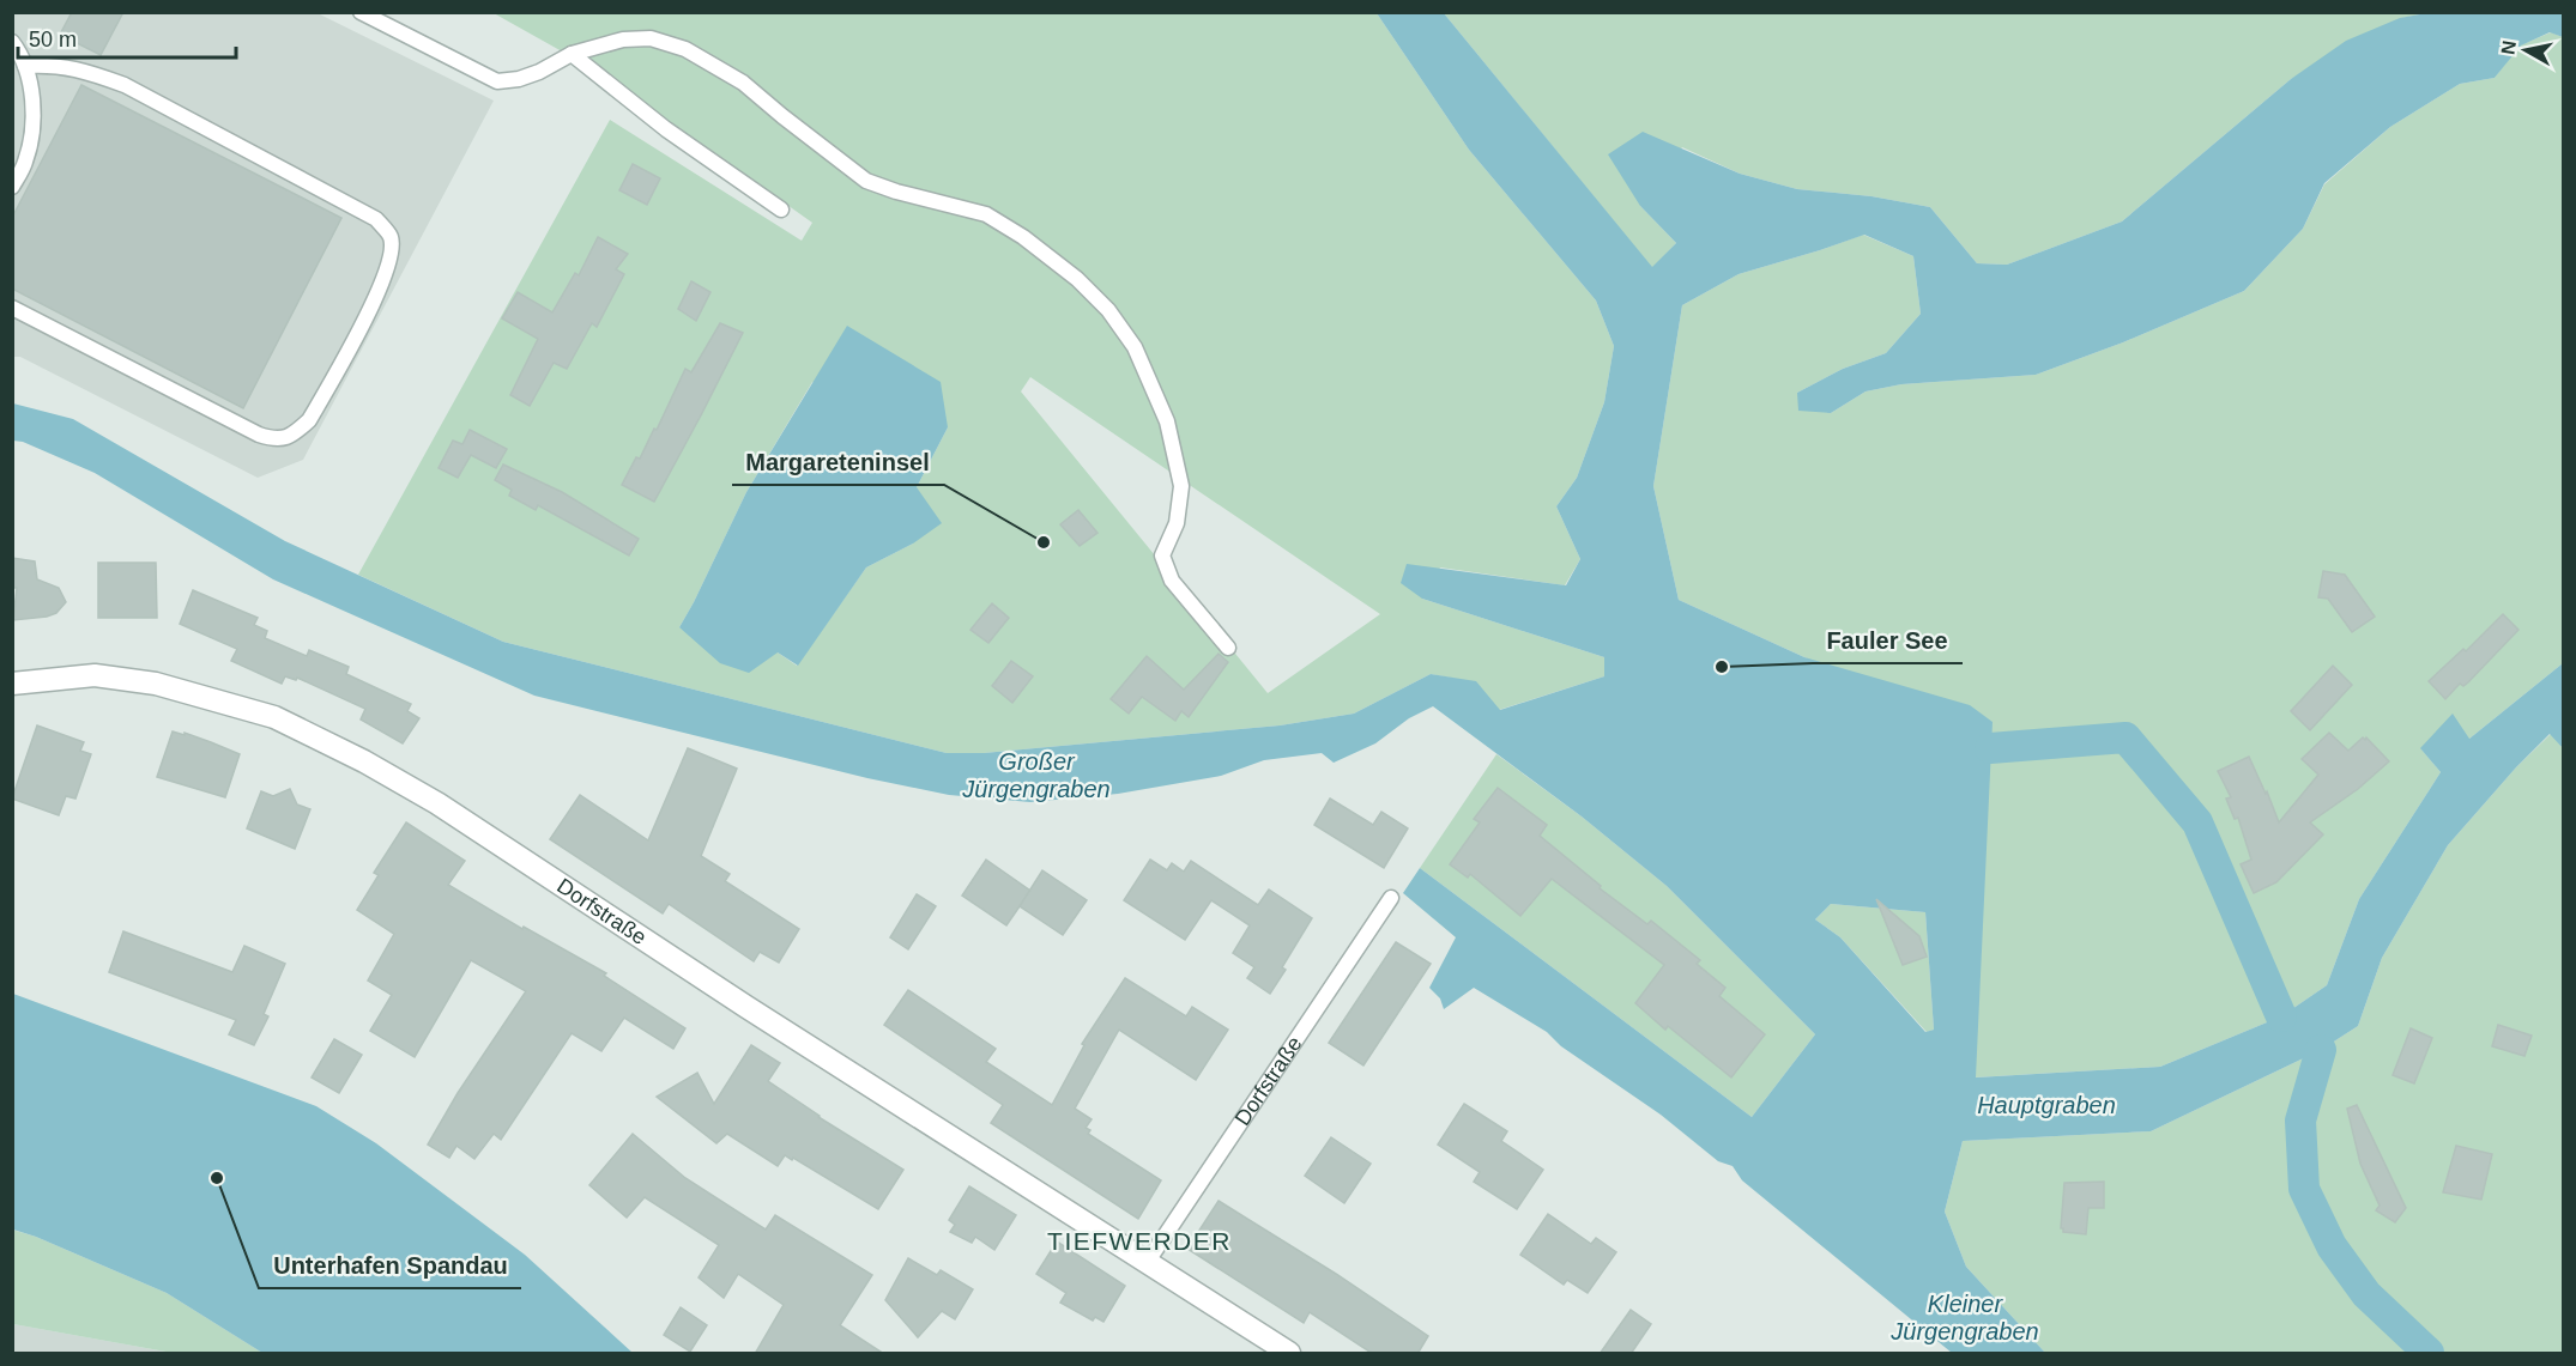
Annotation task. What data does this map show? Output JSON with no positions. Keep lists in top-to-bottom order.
{
  "streets": {
    "street": ["Dorfstraße"]
  },
  "districts": ["TIEFWERDER"],
  "water": ["Großer Jürgengraben", "Hauptgraben", "Kleiner Jürgengraben"],
  "places": ["Margareteninsel", "Fauler See", "Unterhafen Spandau"],
  "scale_bar": "50 m",
  "north": "left"
}
